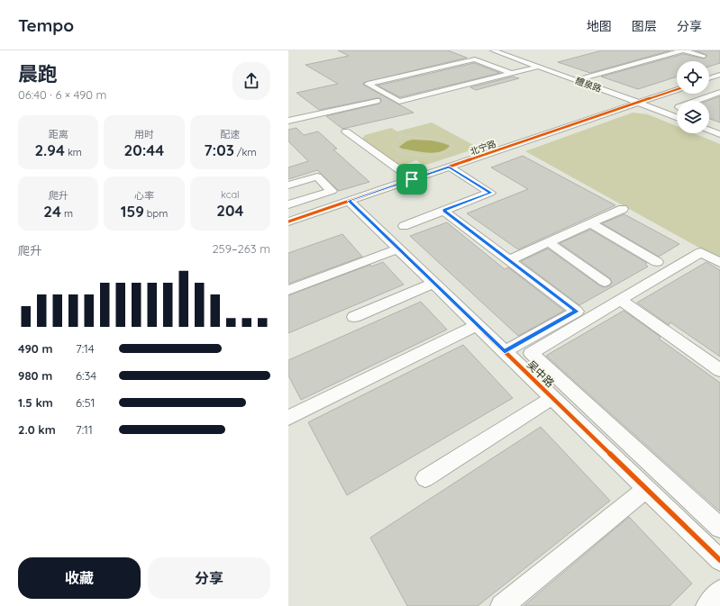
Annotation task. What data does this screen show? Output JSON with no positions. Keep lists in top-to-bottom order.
{
  "streets": {
    "street": ["醴泉路", "北宁路", "吴中路"]
  },
  "crossings": [
    ["醴泉路", "北宁路"],
    ["北宁路", "吴中路"]
  ],
  "page": {
    "header": "Tempo",
    "nav": ["地图", "图层", "分享"],
    "heading": ["晨跑", "06:40 · 6 × 490 m"],
    "stats": [
      ["距离", "2.94 km"],
      ["用时", "20:44"],
      ["配速", "7:03 /km"],
      ["爬升", "24 m"],
      ["心率", "159 bpm"],
      ["kcal", "204"]
    ],
    "chart": ["爬升", "259–263 m"],
    "list": [
      {
        "name": "490 m",
        "note": "7:14"
      },
      {
        "name": "980 m",
        "note": "6:34"
      },
      {
        "name": "1.5 km",
        "note": "6:51"
      },
      {
        "name": "2.0 km",
        "note": "7:11"
      }
    ],
    "buttons": ["收藏", "分享"]
  }
}
